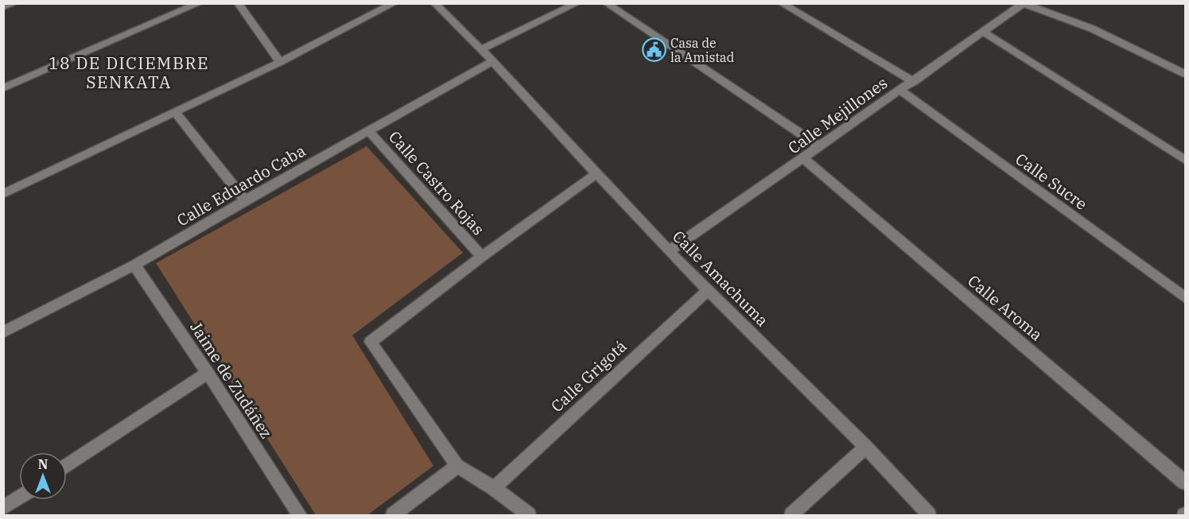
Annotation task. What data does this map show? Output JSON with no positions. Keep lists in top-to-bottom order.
{
  "streets": {
    "street": [
      "Calle Mejillones",
      "Calle Sucre",
      "Calle Castro Rojas",
      "Calle Eduardo Caba",
      "Calle Amachuma",
      "Calle Aroma",
      "Calle Grigotá",
      "Jaime de Zudáñez"
    ]
  },
  "crossings": [
    ["Calle Mejillones", "Calle Sucre"],
    ["Calle Mejillones", "Calle Amachuma"],
    ["Calle Mejillones", "Calle Aroma"],
    ["Calle Castro Rojas", "Calle Eduardo Caba"],
    ["Calle Eduardo Caba", "Calle Amachuma"],
    ["Calle Eduardo Caba", "Jaime de Zudáñez"],
    ["Calle Amachuma", "Calle Grigotá"]
  ],
  "districts": ["18 DE DICIEMBRE SENKATA"],
  "places": {
    "public building": ["Casa de la Amistad"]
  },
  "north": "top"
}
